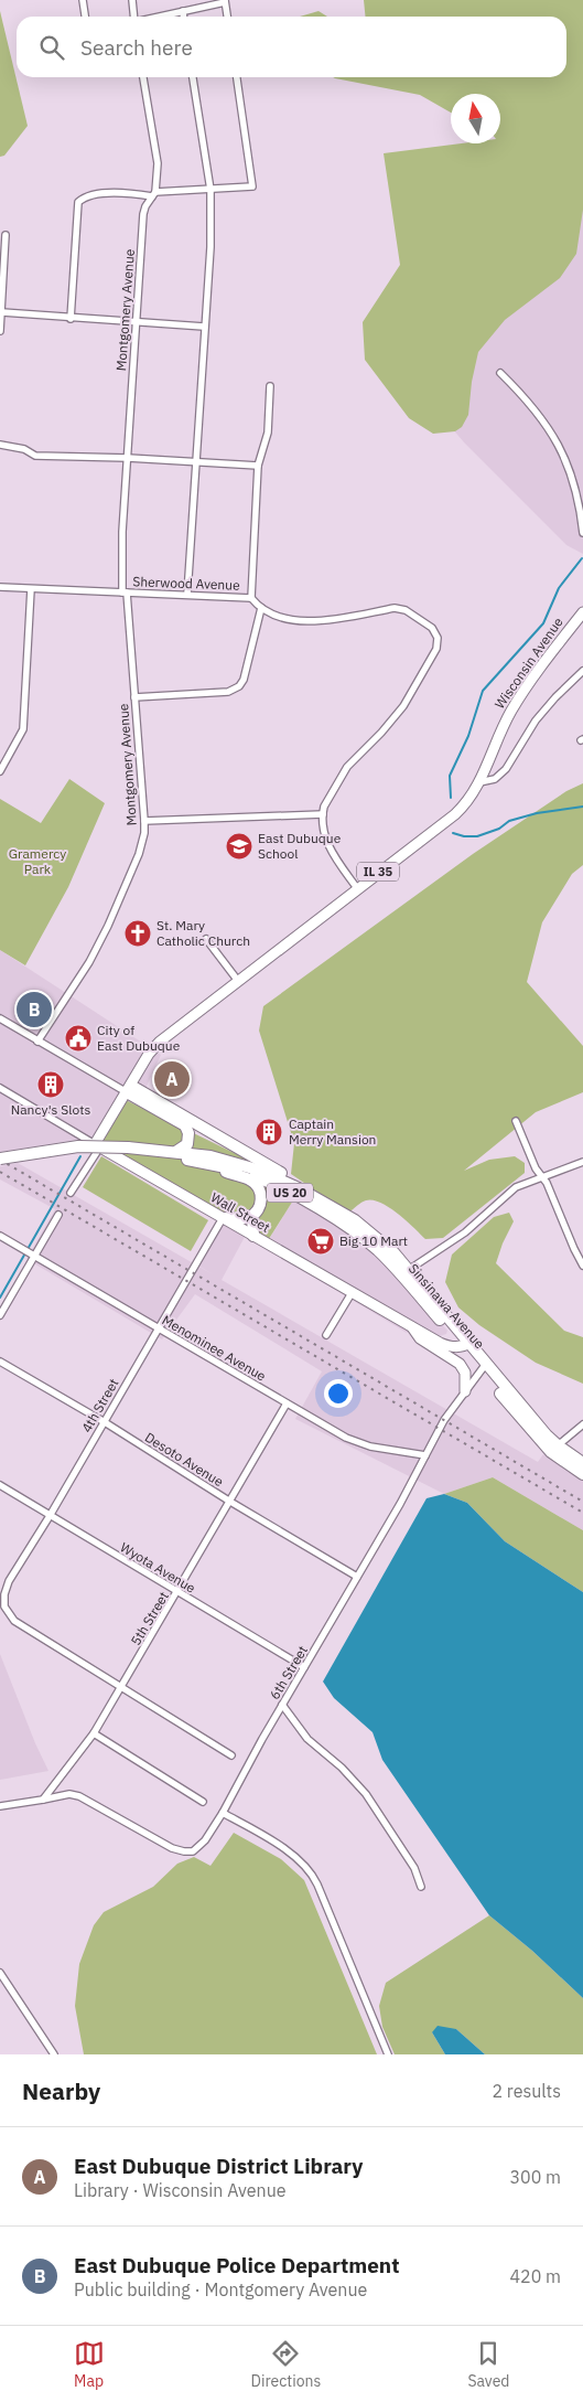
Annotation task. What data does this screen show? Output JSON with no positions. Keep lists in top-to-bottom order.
{
  "streets": {
    "highway": ["US 20", "Sinsinawa Avenue"],
    "main road": ["Wisconsin Avenue", "IL 35", "Wall Street"],
    "street": [
      "Montgomery Avenue",
      "Sherwood Avenue",
      "Menominee Avenue",
      "4th Street",
      "Desoto Avenue",
      "Wyota Avenue",
      "5th Street",
      "6th Street"
    ]
  },
  "crossings": [
    ["Montgomery Avenue", "Sherwood Avenue"],
    ["Wisconsin Avenue", "IL 35"],
    ["IL 35", "Wall Street"],
    ["US 20", "Sinsinawa Avenue"],
    ["Wall Street", "Sinsinawa Avenue"],
    ["Wall Street", "4th Street"],
    ["Sinsinawa Avenue", "6th Street"],
    ["Menominee Avenue", "4th Street"],
    ["Menominee Avenue", "5th Street"],
    ["Menominee Avenue", "6th Street"],
    ["4th Street", "Desoto Avenue"],
    ["4th Street", "Wyota Avenue"],
    ["4th Street", "5th Street"],
    ["Desoto Avenue", "5th Street"],
    ["Desoto Avenue", "6th Street"],
    ["Wyota Avenue", "5th Street"],
    ["Wyota Avenue", "6th Street"],
    ["5th Street", "6th Street"]
  ],
  "parks": ["Gramercy Park"],
  "places": {
    "school or university": ["East Dubuque School"],
    "church": ["St. Mary Catholic Church"],
    "public building": ["City of East Dubuque"],
    "building": ["Nancy's Slots", "Captain Merry Mansion"],
    "supermarket": ["Big 10 Mart"]
  },
  "north": "top",
  "page": {
    "search": "Search here",
    "pins": ["B", "A"],
    "heading": ["Nearby", "2 results"],
    "list": [
      {
        "mark": "A",
        "name": "East Dubuque District Library",
        "note": "Library · Wisconsin Avenue",
        "value": "300 m"
      },
      {
        "mark": "B",
        "name": "East Dubuque Police Department",
        "note": "Public building · Montgomery Avenue",
        "value": "420 m"
      }
    ],
    "nav": ["Map", "Directions", "Saved"]
  }
}
